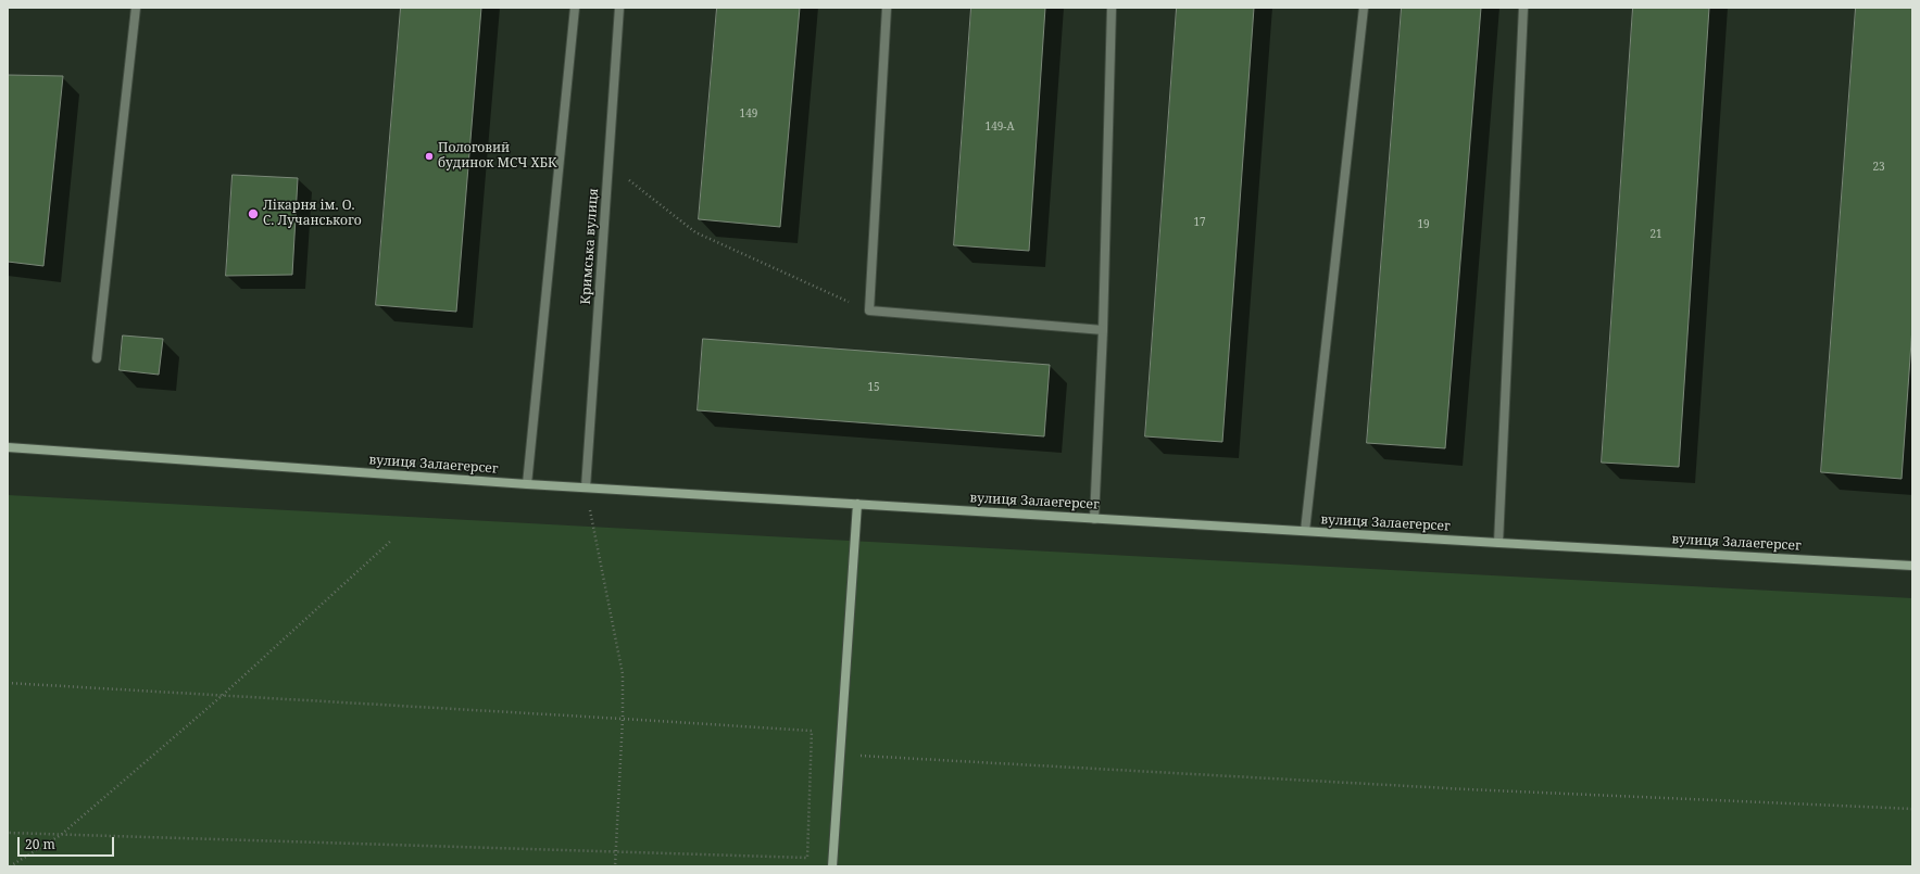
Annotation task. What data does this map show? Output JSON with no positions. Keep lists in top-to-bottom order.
{
  "streets": {
    "main road": ["вулиця Залаегерсег"],
    "street": ["Кримська вулиця"]
  },
  "crossings": [
    ["Кримська вулиця", "вулиця Залаегерсег"]
  ],
  "places": ["Пологовий будинок МСЧ ХБК", "Лікарня ім. О. С. Лучанського"],
  "house_numbers": [
    "149",
    "149-А",
    "23",
    "17",
    "19",
    "21",
    "15"
  ],
  "scale_bar": "20 m"
}
